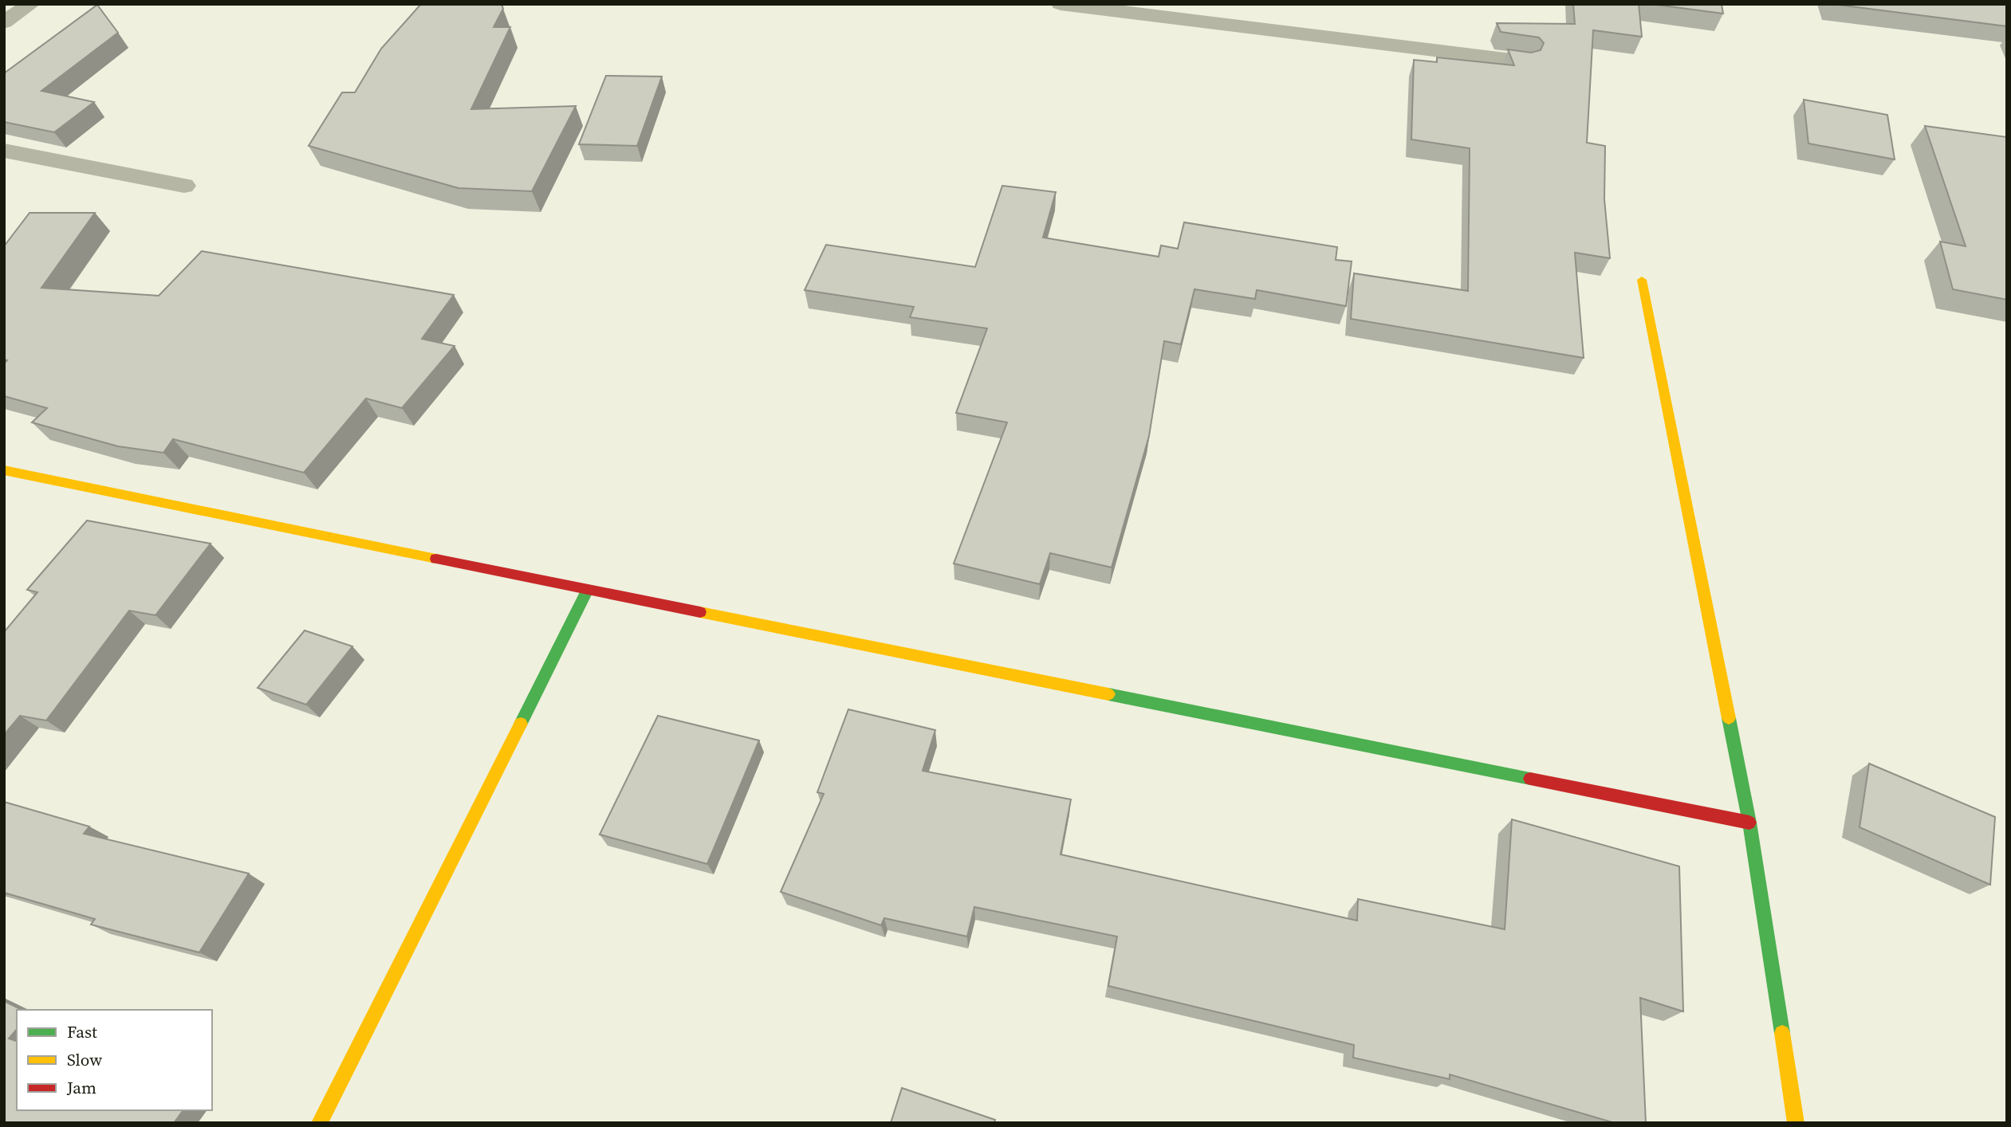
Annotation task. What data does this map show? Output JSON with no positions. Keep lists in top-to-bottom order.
{
  "legend": ["Fast", "Slow", "Jam"]
}
